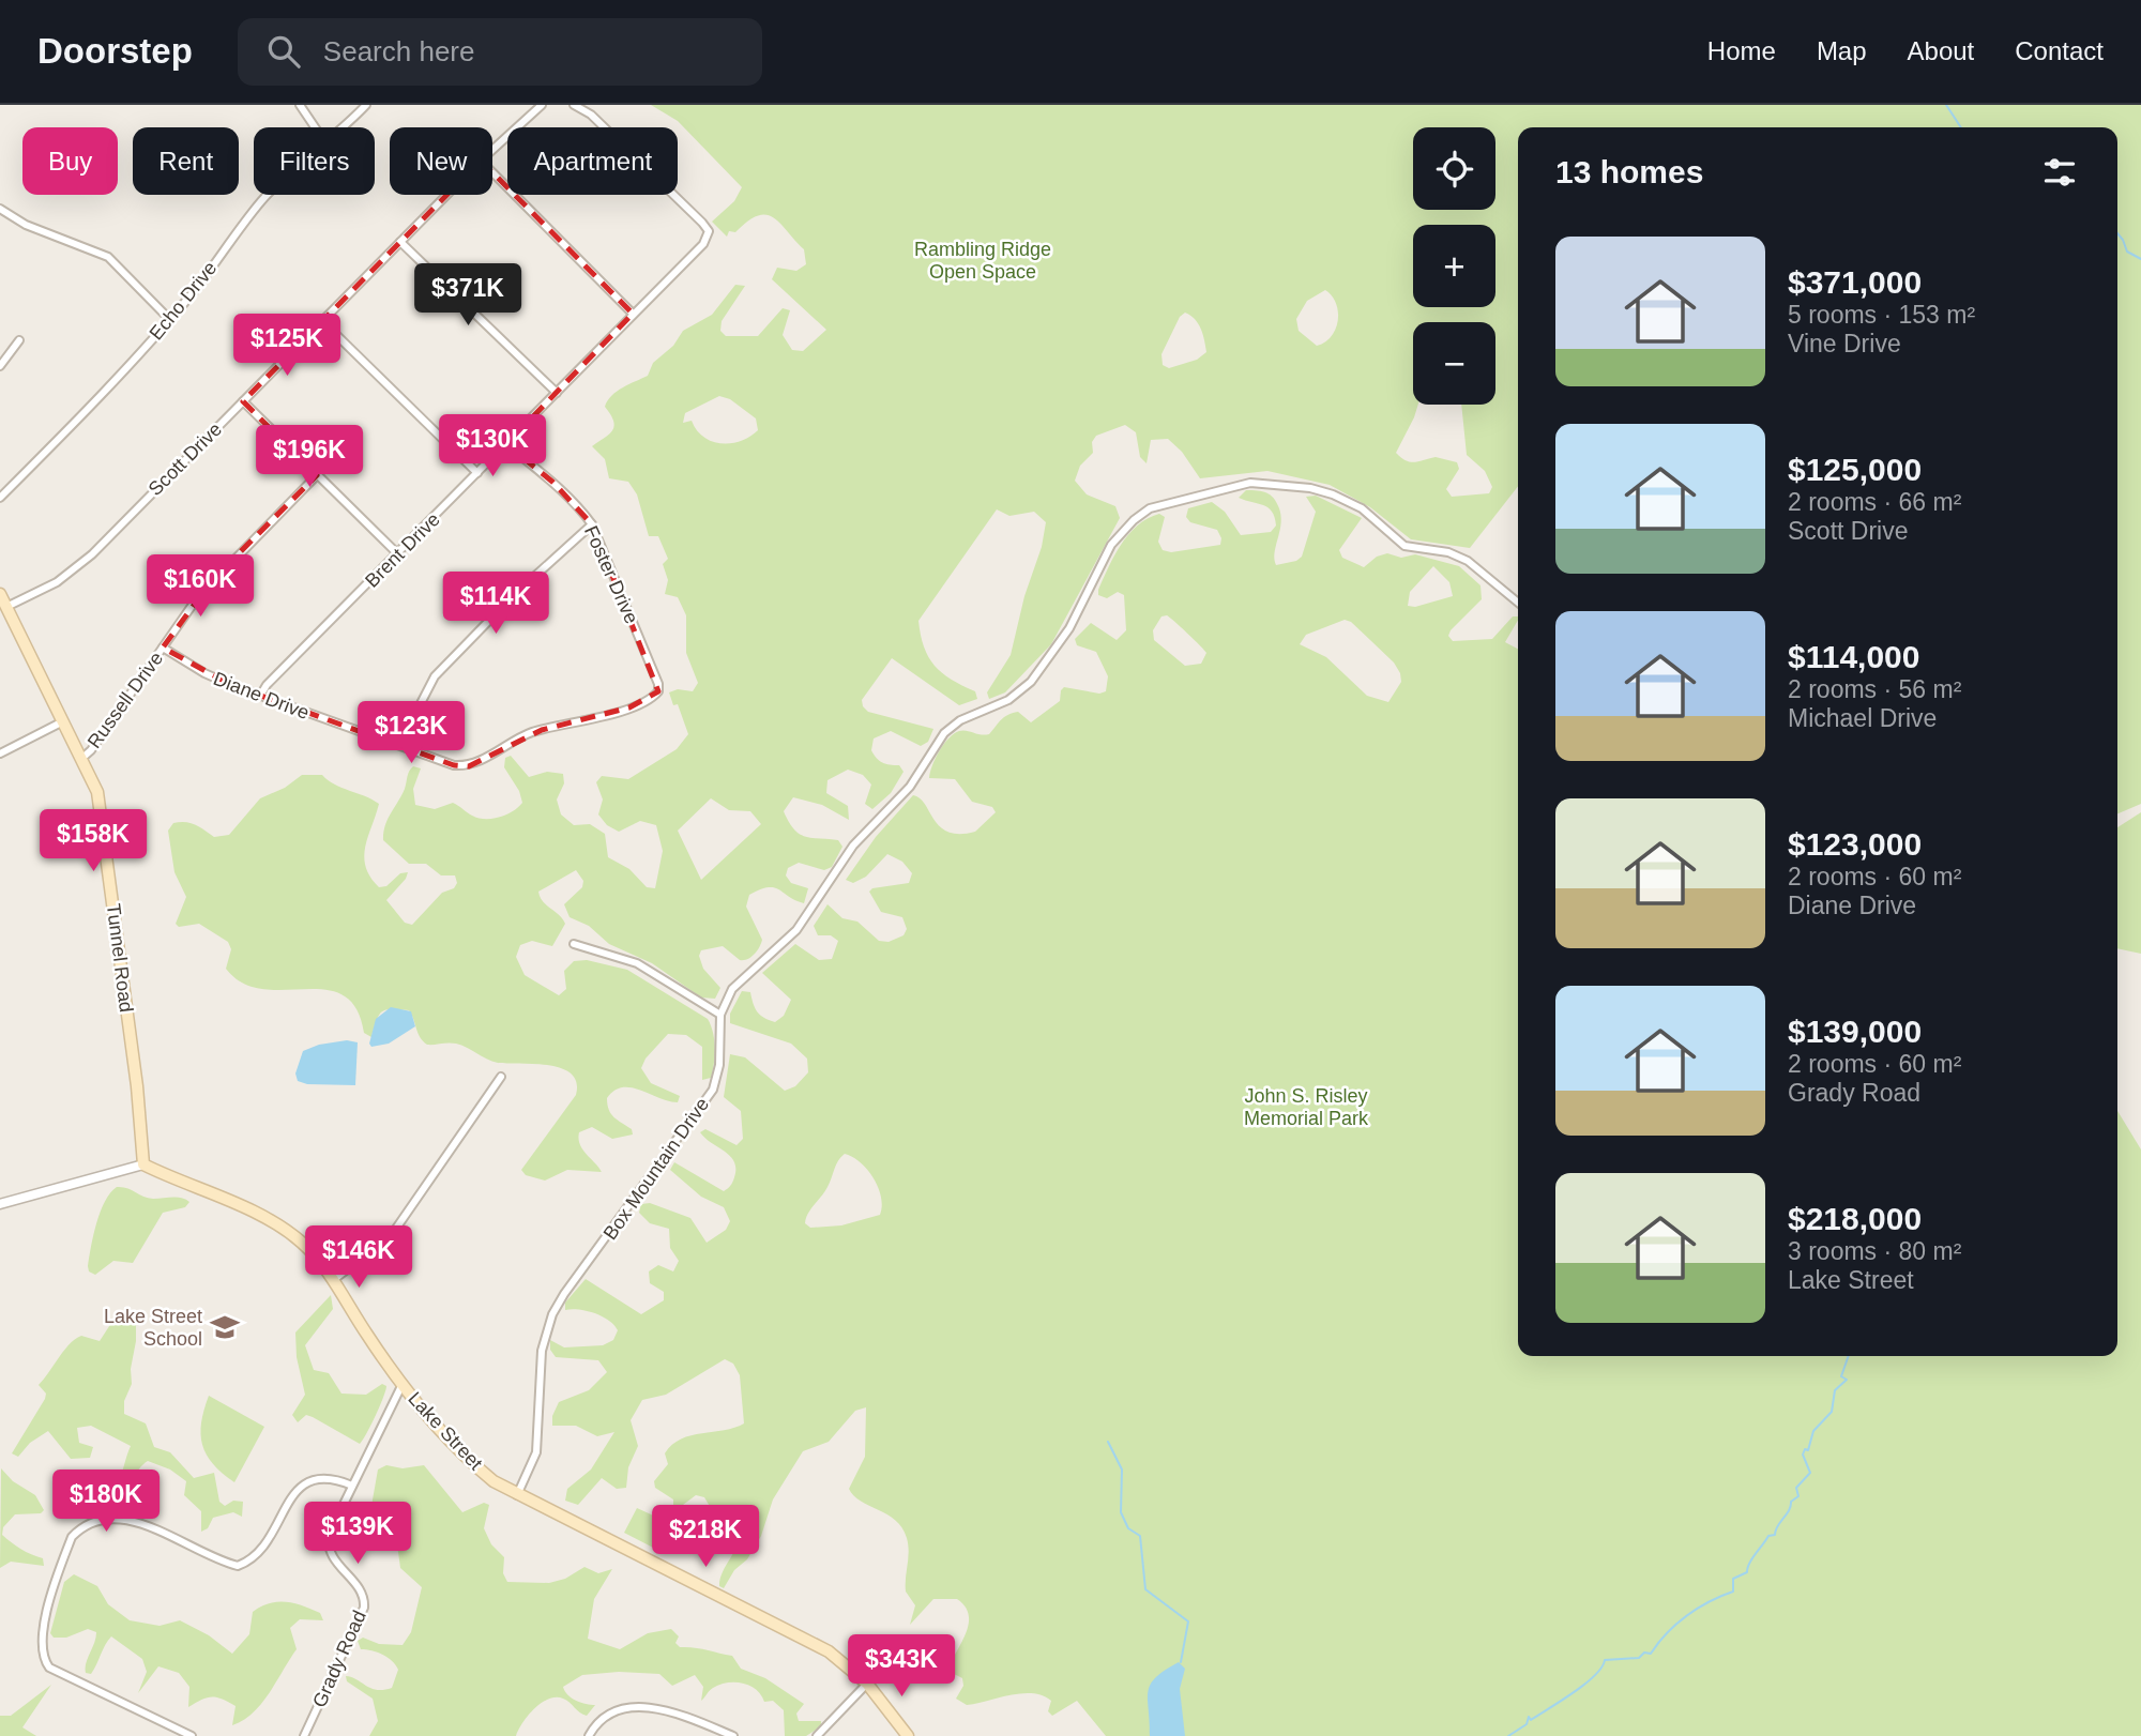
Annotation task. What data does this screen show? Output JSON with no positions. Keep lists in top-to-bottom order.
{
  "streets": {
    "main road": ["Tunnel Road", "Lake Street"],
    "street": [
      "Echo Drive",
      "Scott Drive",
      "Brent Drive",
      "Foster Drive",
      "Diane Drive",
      "Russell Drive",
      "Box Mountain Drive",
      "Grady Road"
    ]
  },
  "crossings": [
    ["Scott Drive", "Tunnel Road"],
    ["Brent Drive", "Foster Drive"],
    ["Brent Drive", "Diane Drive"],
    ["Foster Drive", "Diane Drive"],
    ["Diane Drive", "Russell Drive"],
    ["Russell Drive", "Tunnel Road"],
    ["Tunnel Road", "Lake Street"],
    ["Box Mountain Drive", "Lake Street"],
    ["Lake Street", "Grady Road"]
  ],
  "parks": ["Rambling Ridge Open Space", "John S. Risley Memorial Park"],
  "places": {
    "school or university": ["Lake Street School"]
  },
  "page": {
    "header": "Doorstep",
    "search": "Search here",
    "nav": [
      "Home",
      "Map",
      "About",
      "Contact"
    ],
    "map_buttons": ["+", "−"],
    "chip": [
      "Buy",
      "Rent",
      "Filters",
      "New",
      "Apartment"
    ],
    "heading": "13 homes",
    "list": [
      {
        "name": "$371,000",
        "note": "5 rooms · 153 m² · Vine Drive"
      },
      {
        "name": "$125,000",
        "note": "2 rooms · 66 m² · Scott Drive"
      },
      {
        "name": "$114,000",
        "note": "2 rooms · 56 m² · Michael Drive"
      },
      {
        "name": "$123,000",
        "note": "2 rooms · 60 m² · Diane Drive"
      },
      {
        "name": "$139,000",
        "note": "2 rooms · 60 m² · Grady Road"
      },
      {
        "name": "$218,000",
        "note": "3 rooms · 80 m² · Lake Street"
      }
    ],
    "price": [
      "$371K",
      "$125K",
      "$130K",
      "$196K",
      "$160K",
      "$114K",
      "$123K",
      "$158K",
      "$146K",
      "$180K",
      "$139K",
      "$218K",
      "$343K"
    ]
  }
}
